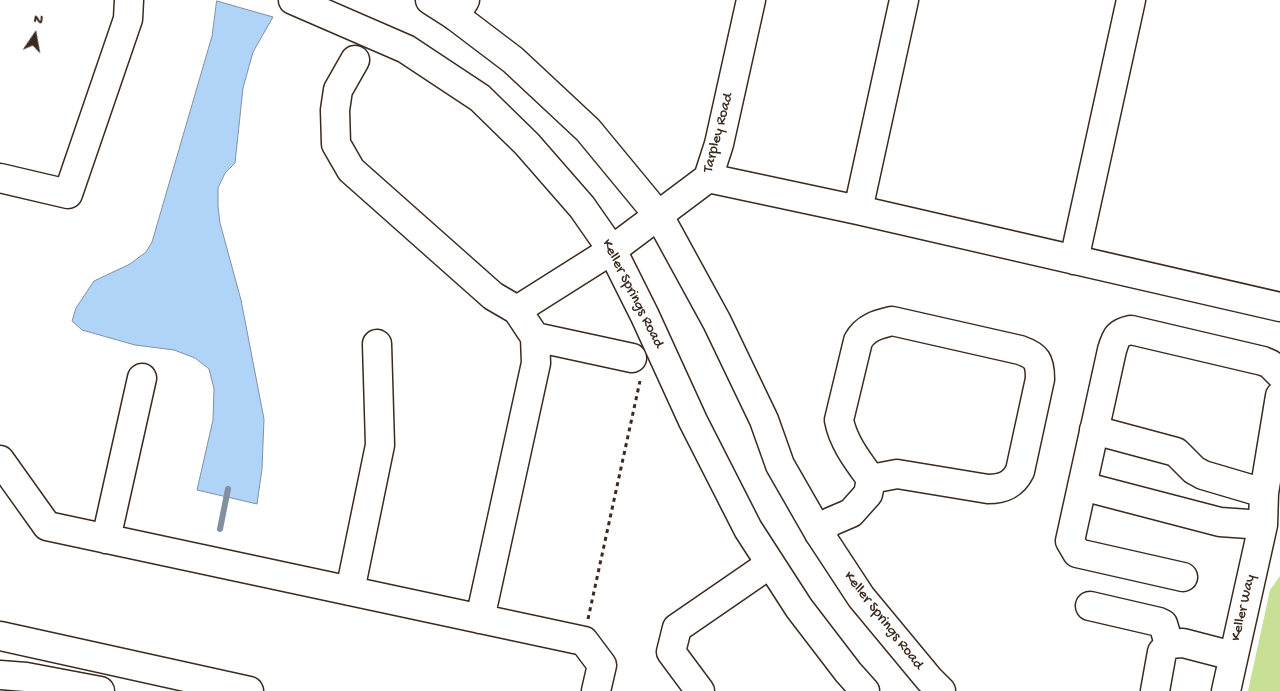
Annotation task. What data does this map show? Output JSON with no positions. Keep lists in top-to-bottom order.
{
  "streets": {
    "main road": ["Tarpley Road", "Keller Springs Road", "Keller Way"]
  },
  "crossings": [
    ["Tarpley Road", "Keller Springs Road"]
  ],
  "north": "top"
}
